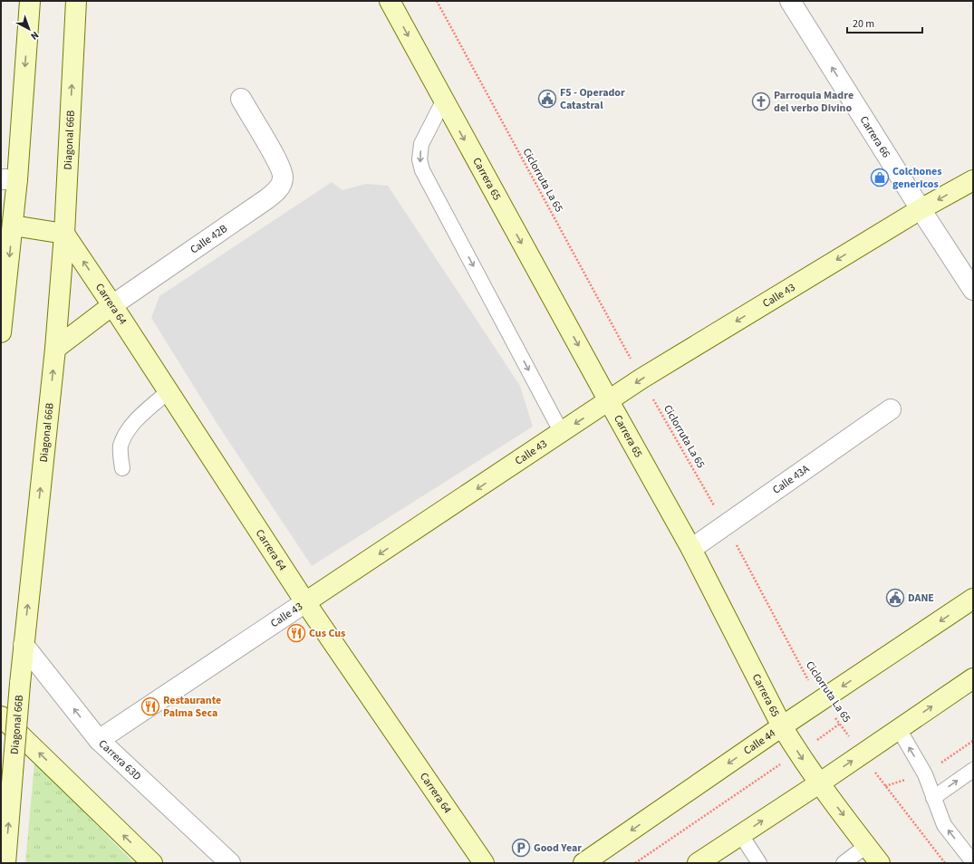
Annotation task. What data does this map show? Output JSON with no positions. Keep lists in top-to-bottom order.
{
  "streets": {
    "main road": [
      "Diagonal 66B",
      "Carrera 65",
      "Calle 42B",
      "Calle 43",
      "Carrera 64",
      "Calle 44"
    ],
    "street": ["Carrera 66", "Calle 43A", "Carrera 63D"],
    "path": ["Ciclorruta La 65"]
  },
  "crossings": [
    ["Carrera 66", "Calle 43"],
    ["Diagonal 66B", "Calle 42B"],
    ["Diagonal 66B", "Carrera 64"],
    ["Diagonal 66B", "Carrera 63D"],
    ["Carrera 65", "Calle 43"],
    ["Carrera 65", "Calle 43A"],
    ["Carrera 65", "Calle 44"],
    ["Ciclorruta La 65", "Calle 43"],
    ["Ciclorruta La 65", "Calle 43A"],
    ["Ciclorruta La 65", "Calle 44"],
    ["Calle 42B", "Carrera 64"],
    ["Calle 43", "Carrera 64"],
    ["Calle 43", "Carrera 63D"]
  ],
  "one_way": [
    "Carrera 66",
    "Carrera 65",
    "Calle 43",
    "Carrera 63D"
  ],
  "places": {
    "public building": ["F5 - Operador Catastral", "DANE"],
    "church": ["Parroquia Madre del verbo Divino"],
    "shop": ["Colchones genericos"],
    "restaurant": ["Cus Cus", "Restaurante Palma Seca"],
    "parking": ["Good Year"]
  },
  "scale_bar": "20 m",
  "north": "bottom right"
}
